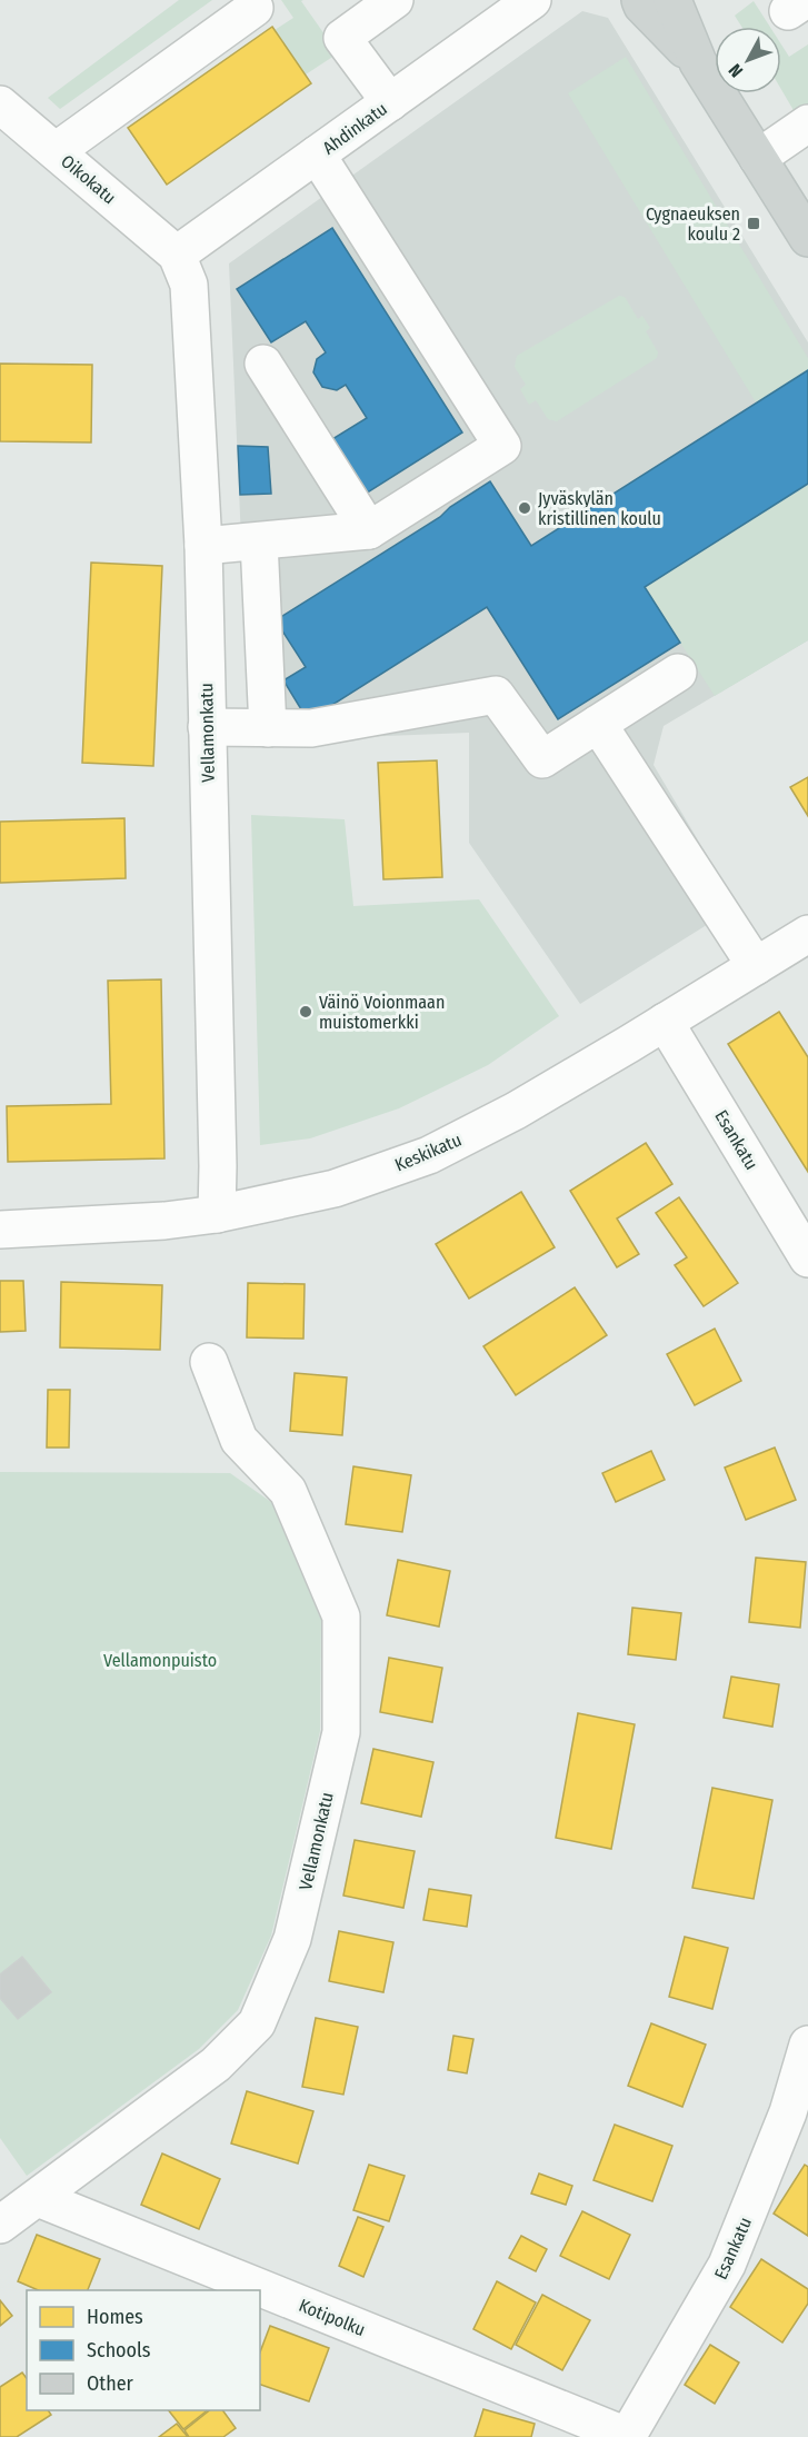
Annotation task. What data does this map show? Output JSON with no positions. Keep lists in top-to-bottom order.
{
  "streets": {
    "street": [
      "Ahdinkatu",
      "Oikokatu",
      "Vellamonkatu",
      "Esankatu",
      "Keskikatu",
      "Kotipolku"
    ]
  },
  "crossings": [
    ["Ahdinkatu", "Oikokatu"],
    ["Ahdinkatu", "Vellamonkatu"],
    ["Oikokatu", "Vellamonkatu"],
    ["Vellamonkatu", "Keskikatu"],
    ["Vellamonkatu", "Kotipolku"],
    ["Esankatu", "Keskikatu"],
    ["Esankatu", "Kotipolku"]
  ],
  "parks": ["Vellamonpuisto"],
  "places": {
    "transit": ["Cygnaeuksen koulu 2"],
    "other": ["Jyväskylän kristillinen koulu", "Väinö Voionmaan muistomerkki"]
  },
  "legend": ["Homes", "Schools", "Other"],
  "north": "bottom left"
}
